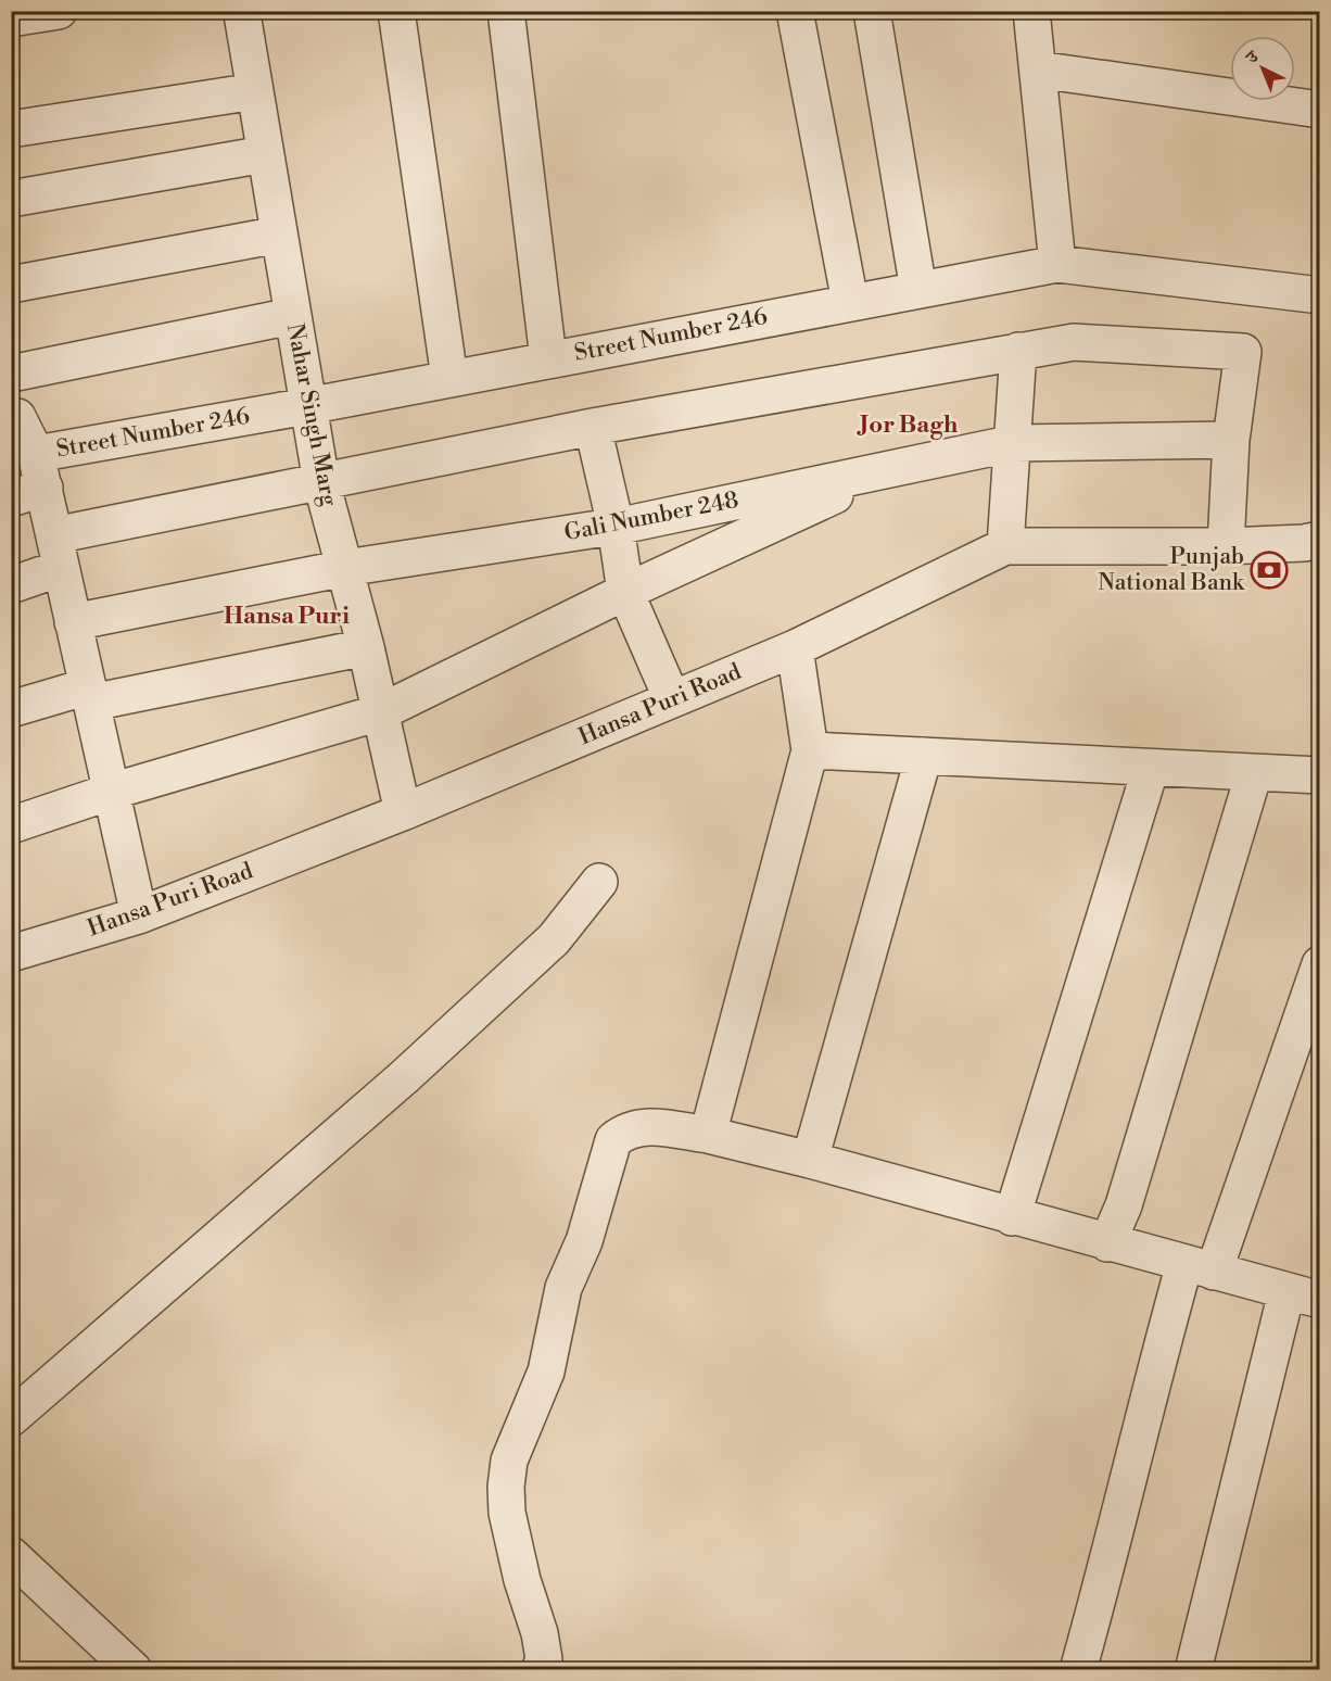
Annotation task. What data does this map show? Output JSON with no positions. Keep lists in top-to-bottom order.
{
  "streets": {
    "street": [
      "Street Number 246",
      "Nahar Singh Marg",
      "Gali Number 248",
      "Hansa Puri Road"
    ]
  },
  "crossings": [
    ["Street Number 246", "Nahar Singh Marg"],
    ["Nahar Singh Marg", "Gali Number 248"],
    ["Nahar Singh Marg", "Hansa Puri Road"]
  ],
  "districts": ["Jor Bagh", "Hansa Puri"],
  "places": {
    "bank": ["Punjab National Bank"]
  },
  "north": "top left"
}
